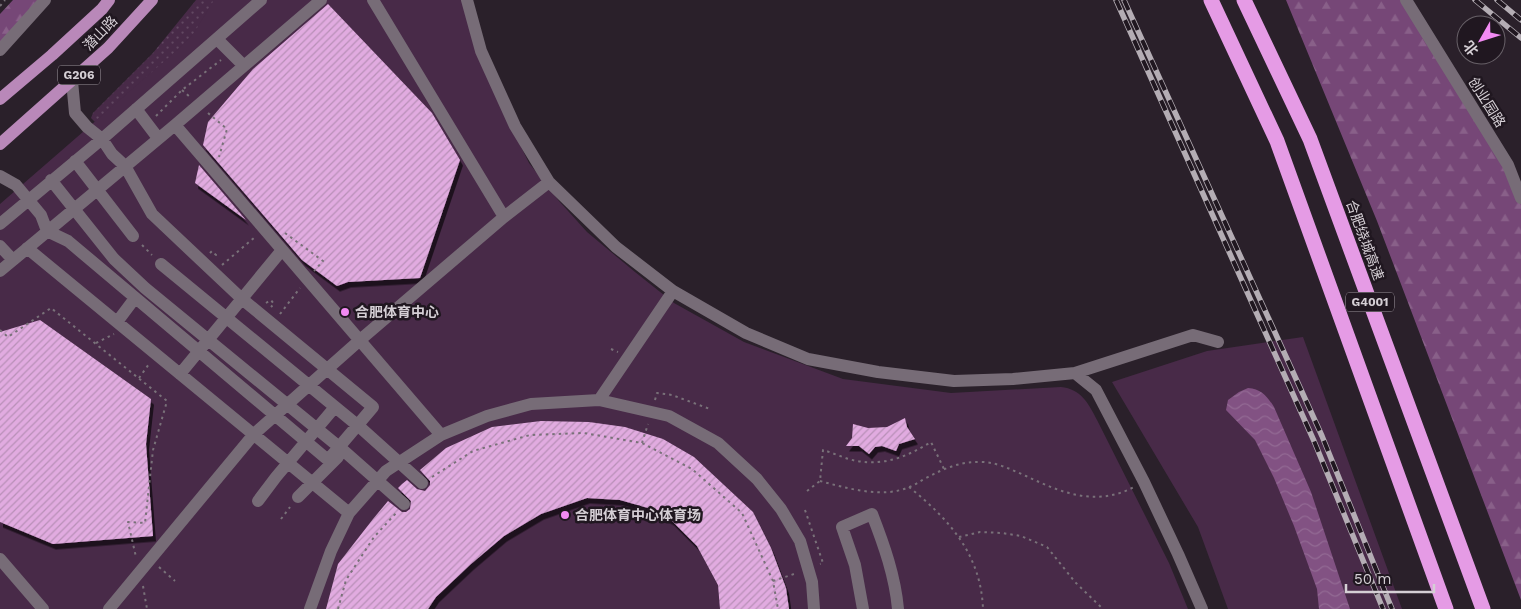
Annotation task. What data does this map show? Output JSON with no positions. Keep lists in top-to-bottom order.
{
  "streets": {
    "highway": ["合肥绕城高速", "G4001"],
    "main road": ["潜山路", "G206"],
    "street": ["创业园路"]
  },
  "places": ["合肥体育中心", "合肥体育中心体育场"],
  "scale_bar": "50 m",
  "north": "bottom left"
}
